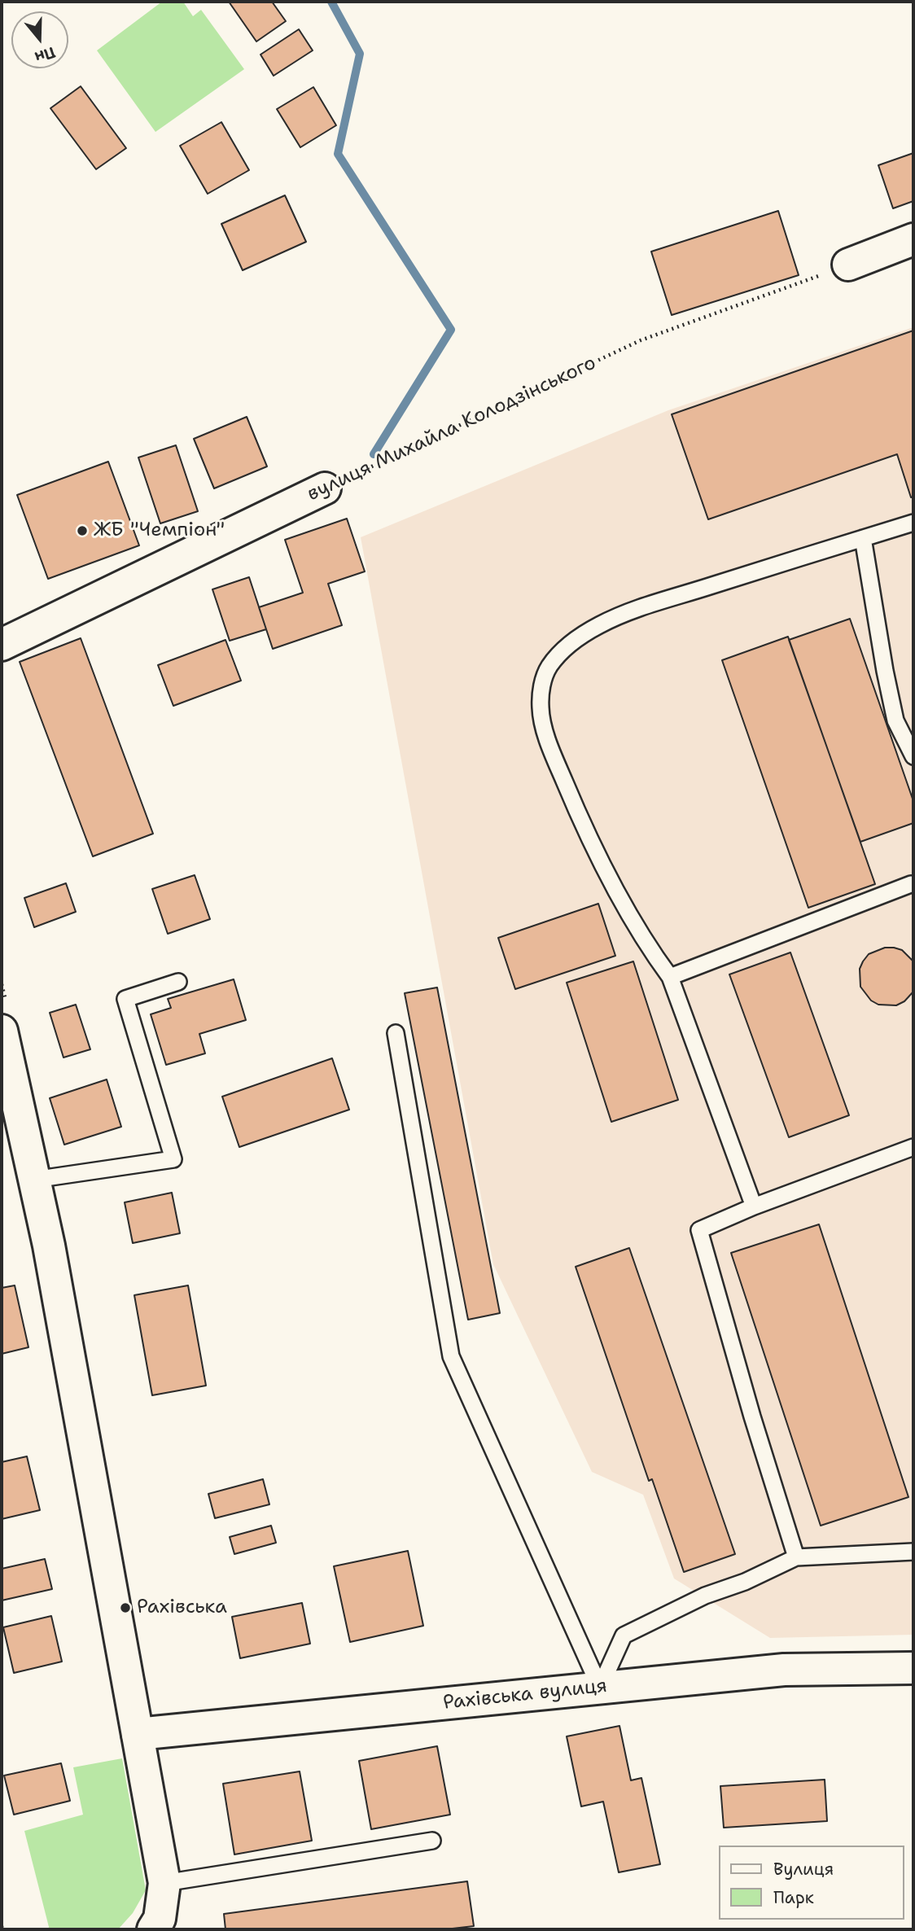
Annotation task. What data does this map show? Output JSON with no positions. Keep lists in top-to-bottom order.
{
  "streets": {
    "street": ["вулиця Михайла Колодзінського", "Рахівська вулиця"]
  },
  "places": ["ЖБ \"Чемпіон\"", "Рахівська"],
  "legend": ["Вулиця", "Парк"],
  "north": "bottom"
}
